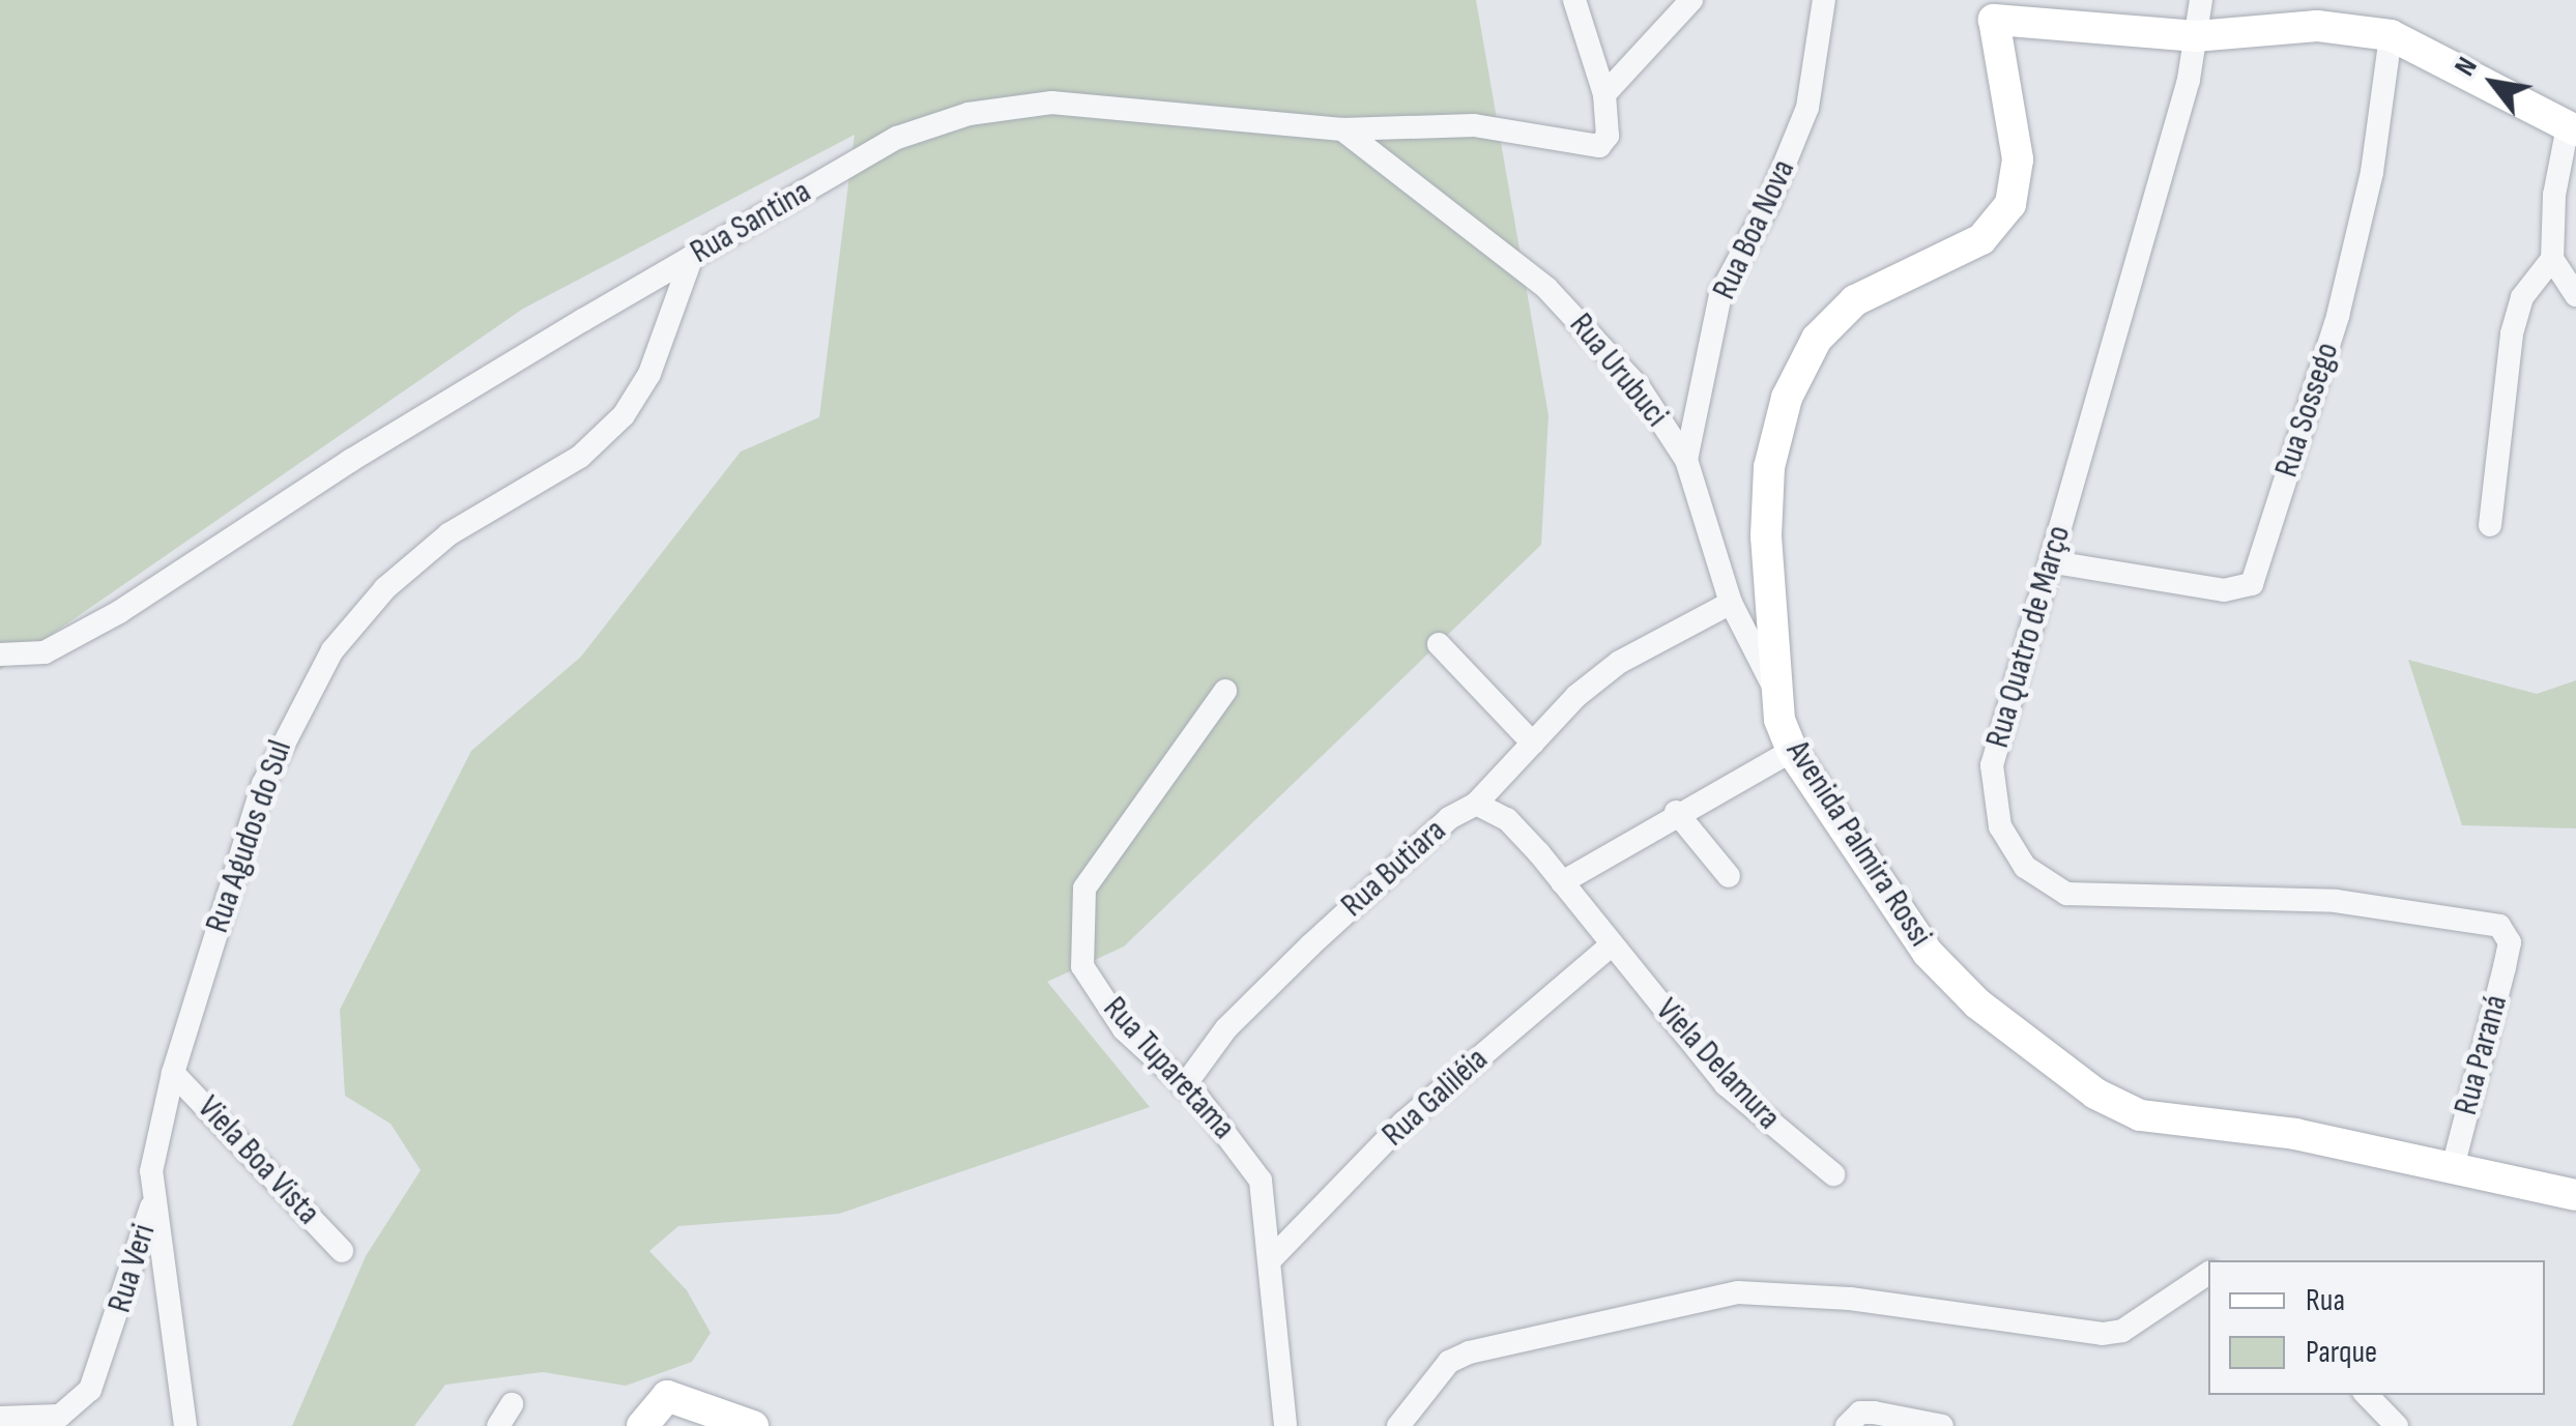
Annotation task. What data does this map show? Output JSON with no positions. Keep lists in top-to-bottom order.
{
  "streets": {
    "street": [
      "Rua Santina",
      "Rua Boa Nova",
      "Rua Urubuci",
      "Rua Sossego",
      "Rua Quatro de Março",
      "Rua Agudos do Sul",
      "Avenida Palmira Rossi",
      "Rua Butiara",
      "Rua Paraná",
      "Viela Delamura",
      "Rua Tuparetama",
      "Rua Galiléia",
      "Viela Boa Vista",
      "Rua Veri"
    ]
  },
  "crossings": [
    ["Rua Santina", "Rua Urubuci"],
    ["Rua Santina", "Rua Agudos do Sul"],
    ["Rua Boa Nova", "Rua Urubuci"],
    ["Rua Urubuci", "Avenida Palmira Rossi"],
    ["Rua Sossego", "Rua Quatro de Março"],
    ["Rua Quatro de Março", "Rua Paraná"],
    ["Rua Agudos do Sul", "Viela Boa Vista"],
    ["Rua Agudos do Sul", "Rua Veri"],
    ["Avenida Palmira Rossi", "Rua Paraná"],
    ["Rua Butiara", "Viela Delamura"],
    ["Rua Butiara", "Rua Tuparetama"],
    ["Rua Butiara", "Rua Galiléia"],
    ["Viela Delamura", "Rua Galiléia"],
    ["Rua Tuparetama", "Rua Galiléia"]
  ],
  "legend": ["Rua", "Parque"],
  "north": "top left"
}
